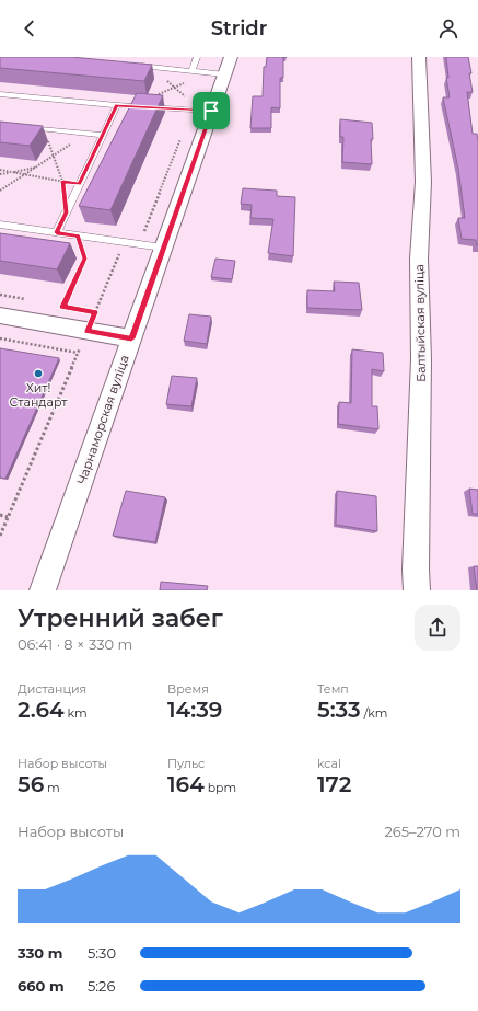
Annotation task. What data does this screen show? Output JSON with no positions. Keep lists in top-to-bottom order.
{
  "streets": {
    "street": ["Балтыйская вуліца", "Чарнаморская вуліца"]
  },
  "places": ["Хит! Стандарт"],
  "page": {
    "header": "Stridr",
    "heading": ["Утренний забег", "06:41 · 8 × 330 m"],
    "stats": [
      ["Дистанция", "2.64 km"],
      ["Время", "14:39"],
      ["Темп", "5:33 /km"],
      ["Набор высоты", "56 m"],
      ["Пульс", "164 bpm"],
      ["kcal", "172"]
    ],
    "chart": ["Набор высоты", "265–270 m"],
    "list": [
      {
        "name": "330 m",
        "note": "5:30"
      },
      {
        "name": "660 m",
        "note": "5:26"
      }
    ]
  }
}
